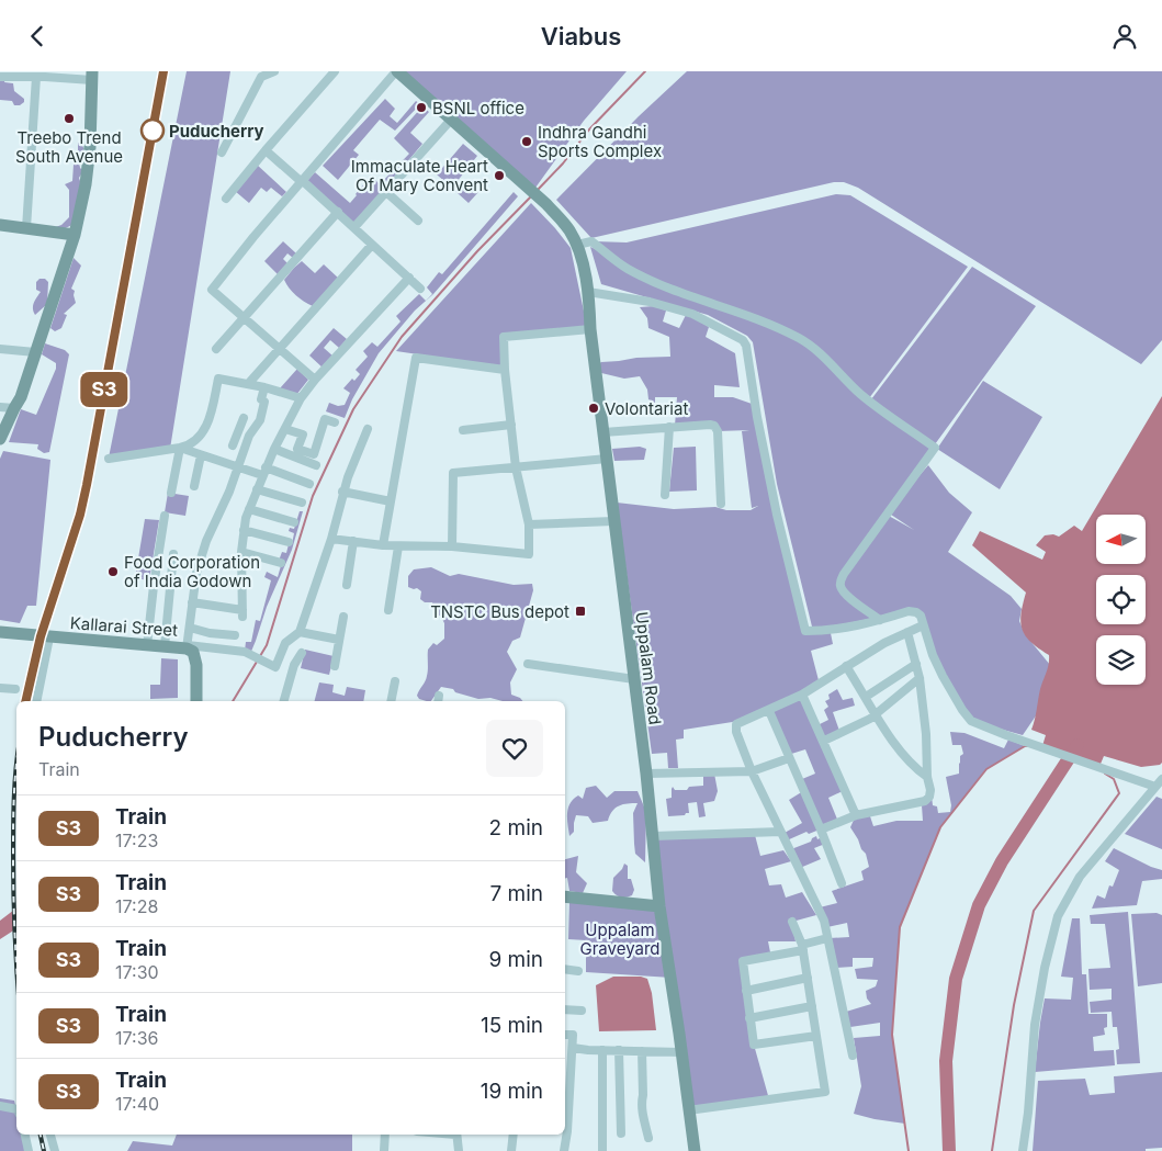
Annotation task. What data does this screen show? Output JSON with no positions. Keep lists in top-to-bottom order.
{
  "streets": {
    "main road": ["Kallarai Street", "Uppalam Road"]
  },
  "parks": ["Uppalam Graveyard"],
  "places": {
    "other": [
      "BSNL office",
      "Treebo Trend South Avenue",
      "Puducherry",
      "Indhra Gandhi Sports Complex",
      "Immaculate Heart Of Mary Convent",
      "Volontariat",
      "Food Corporation of India Godown"
    ],
    "transit": ["TNSTC Bus depot"]
  },
  "north": "left",
  "page": {
    "header": "Viabus",
    "on_map": "S3",
    "heading": ["Puducherry", "Train"],
    "list": [
      {
        "mark": "S3",
        "name": "Train",
        "note": "17:23",
        "value": "2 min"
      },
      {
        "mark": "S3",
        "name": "Train",
        "note": "17:28",
        "value": "7 min"
      },
      {
        "mark": "S3",
        "name": "Train",
        "note": "17:30",
        "value": "9 min"
      },
      {
        "mark": "S3",
        "name": "Train",
        "note": "17:36",
        "value": "15 min"
      },
      {
        "mark": "S3",
        "name": "Train",
        "note": "17:40",
        "value": "19 min"
      }
    ]
  }
}
